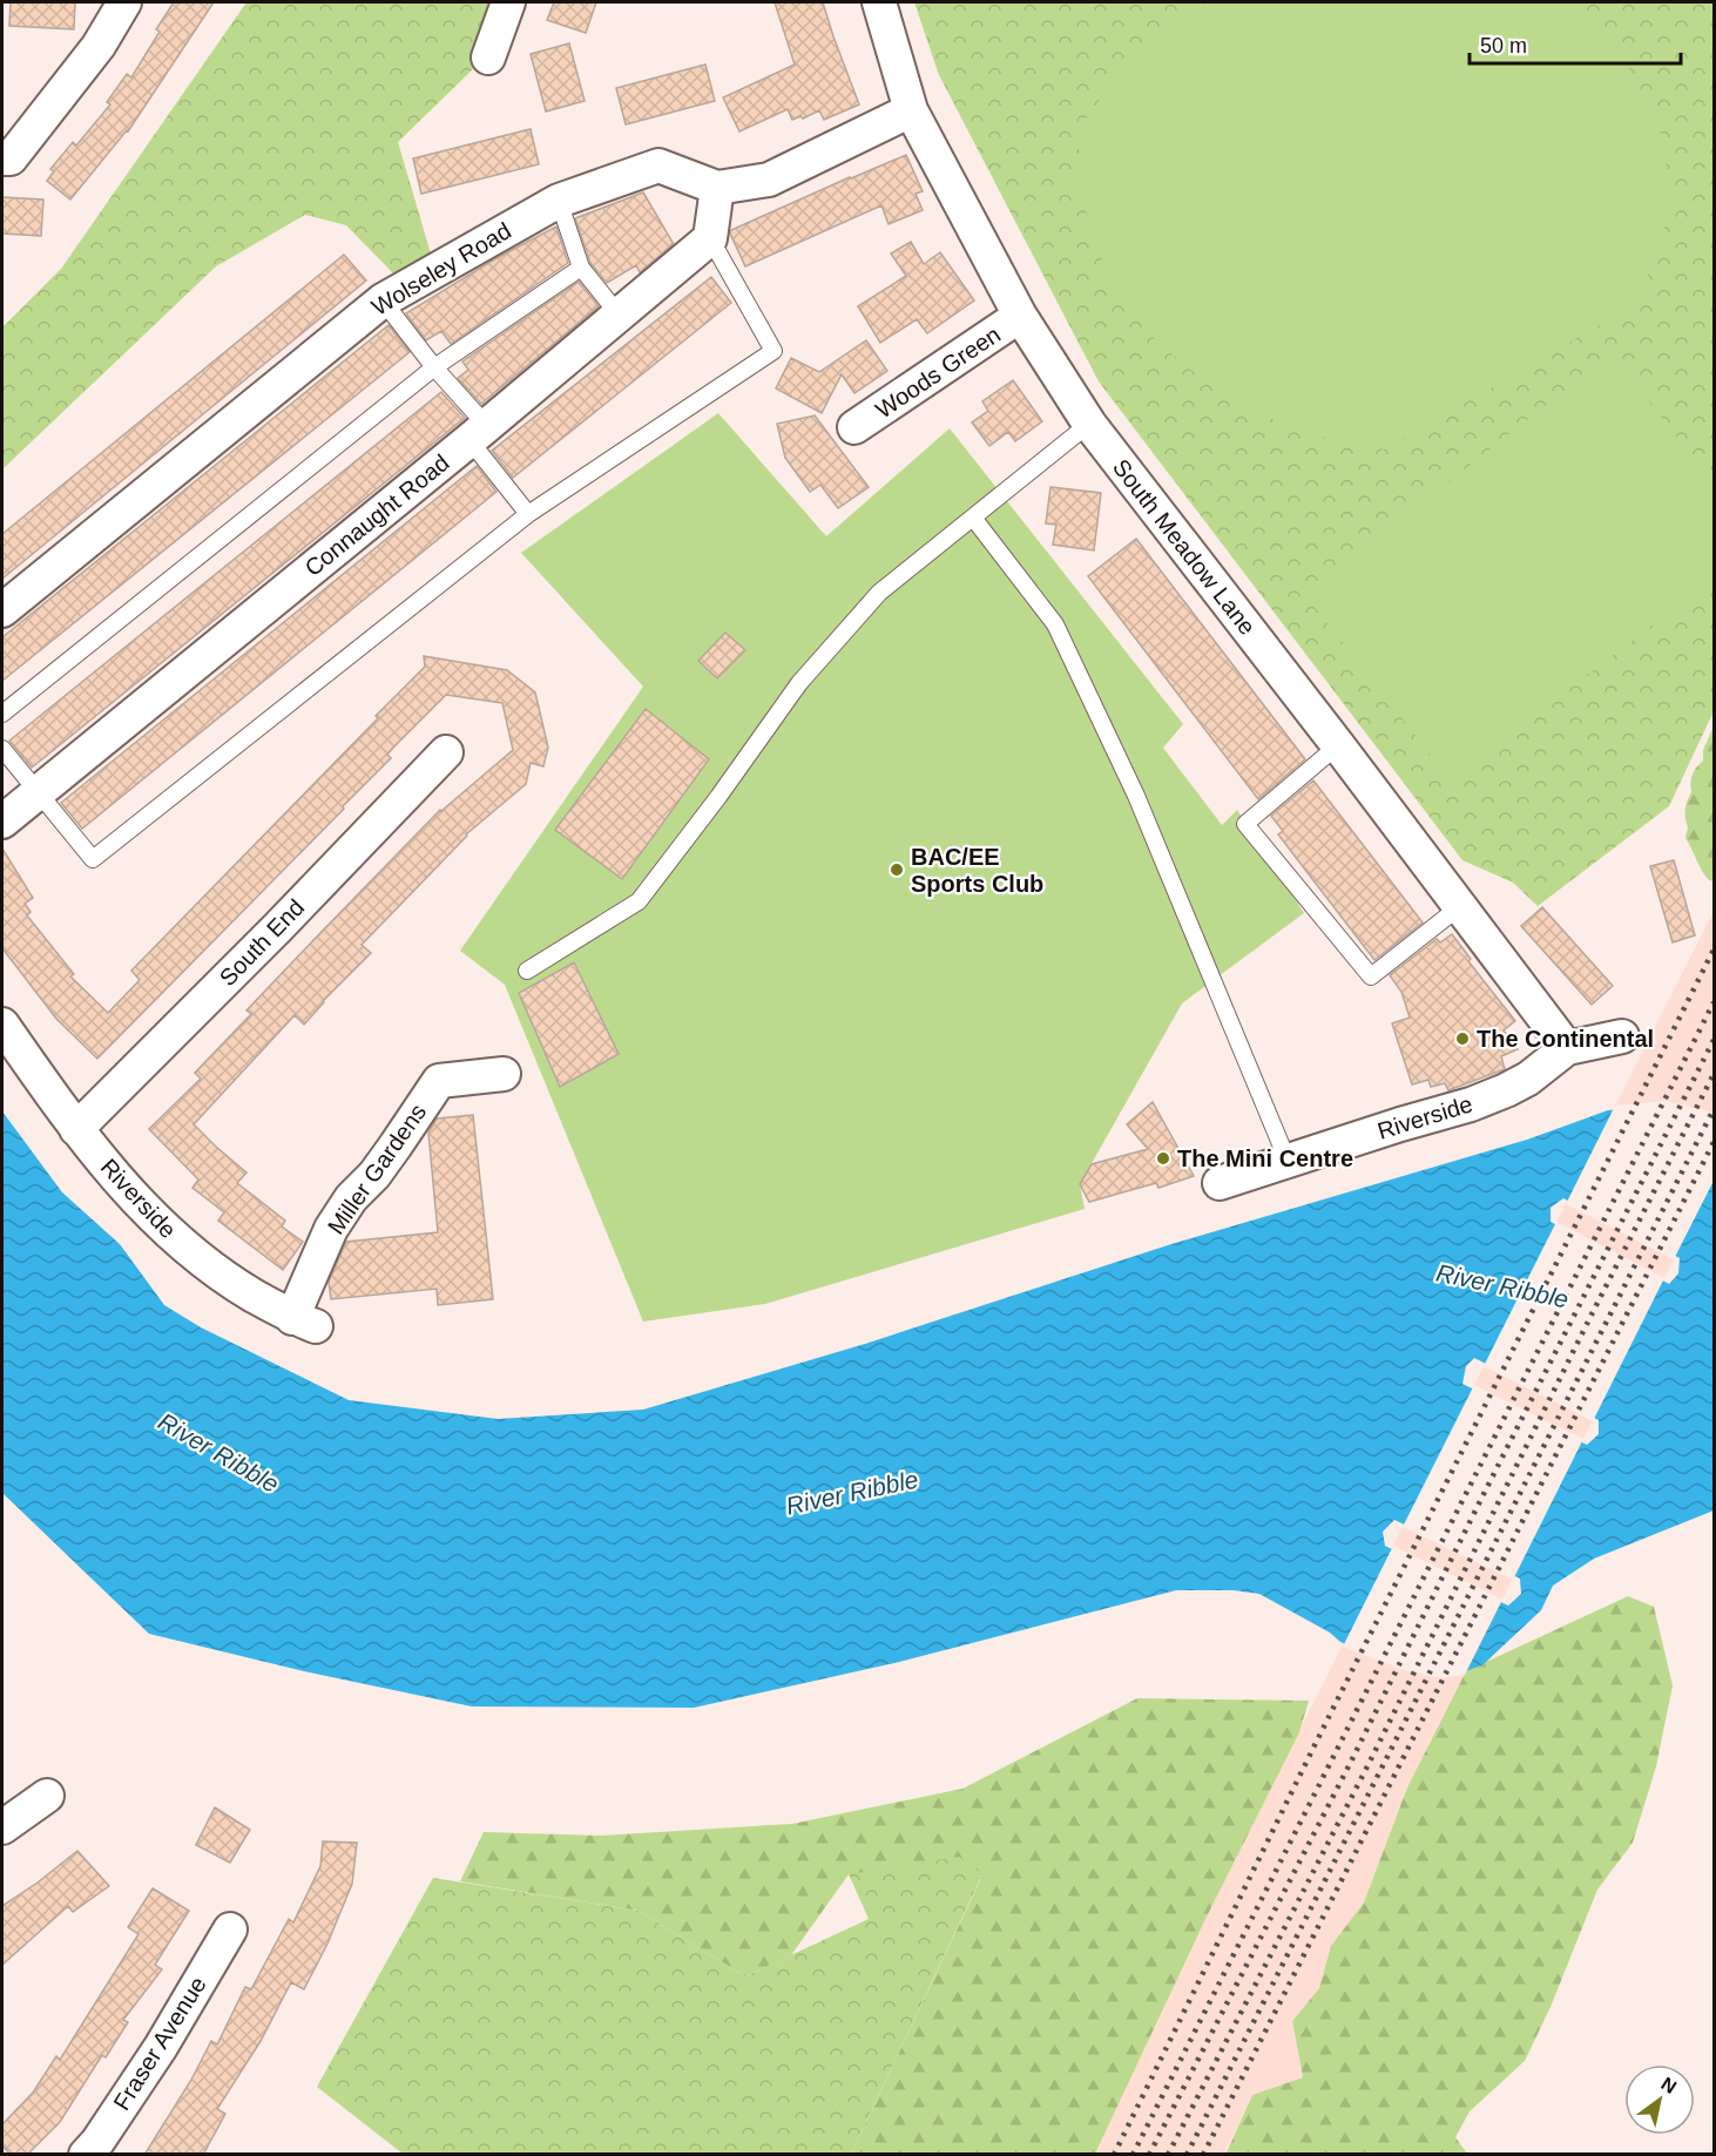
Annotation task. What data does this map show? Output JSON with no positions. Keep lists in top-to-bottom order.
{
  "streets": {
    "street": [
      "Wolseley Road",
      "Woods Green",
      "Connaught Road",
      "South Meadow Lane",
      "South End",
      "Riverside",
      "Miller Gardens",
      "Fraser Avenue"
    ]
  },
  "crossings": [
    ["Wolseley Road", "South Meadow Lane"],
    ["Woods Green", "South Meadow Lane"],
    ["South Meadow Lane", "Riverside"],
    ["South End", "Riverside"],
    ["Riverside", "Miller Gardens"]
  ],
  "water": ["River Ribble"],
  "places": ["BAC/EE Sports Club", "The Continental", "The Mini Centre"],
  "scale_bar": "50 m",
  "north": "top right"
}
